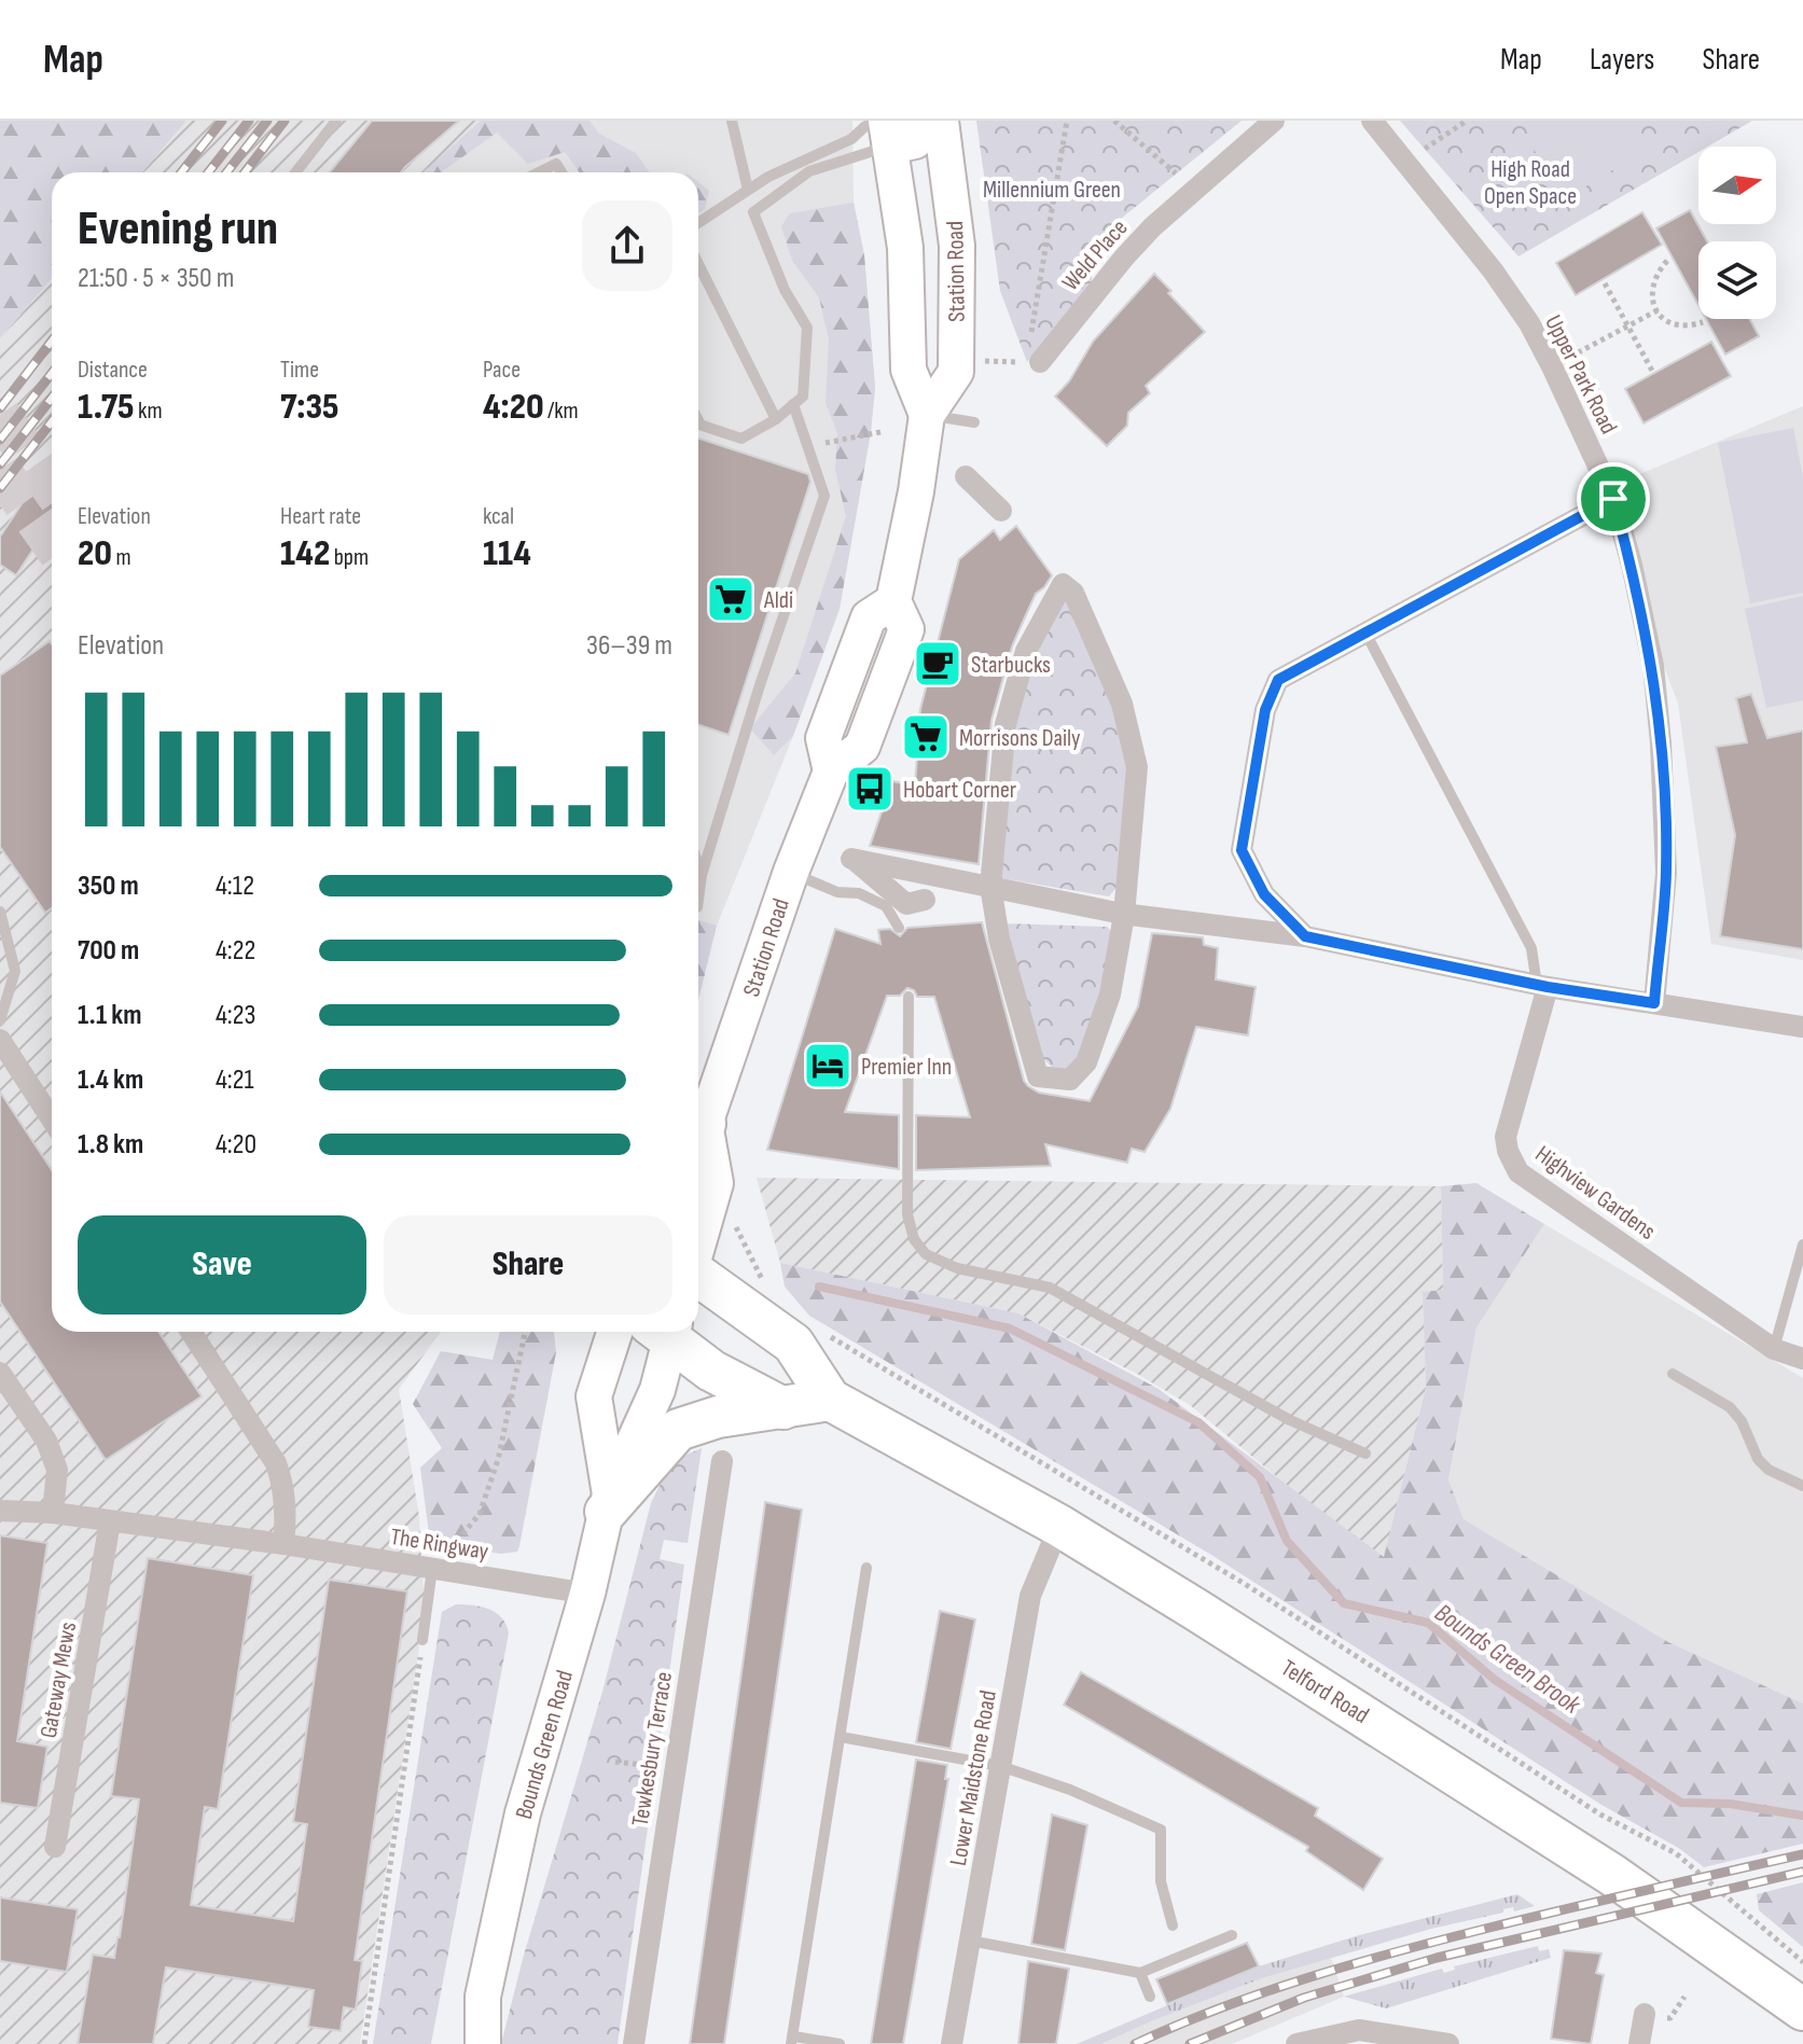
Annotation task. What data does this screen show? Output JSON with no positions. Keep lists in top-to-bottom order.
{
  "streets": {
    "highway": ["Telford Road"],
    "main road": ["Station Road", "Bounds Green Road"],
    "street": [
      "Weld Place",
      "Upper Park Road",
      "Highview Gardens",
      "The Ringway",
      "Gateway Mews",
      "Tewkesbury Terrace",
      "Lower Maidstone Road"
    ]
  },
  "crossings": [
    ["The Ringway", "Gateway Mews"],
    ["The Ringway", "Bounds Green Road"],
    ["Telford Road", "Lower Maidstone Road"]
  ],
  "water": ["Bounds Green Brook"],
  "parks": ["High Road Open Space", "Millennium Green"],
  "places": {
    "supermarket": ["Aldi", "Morrisons Daily"],
    "cafe": ["Starbucks"],
    "bus stop": ["Hobart Corner"],
    "hotel": ["Premier Inn"]
  },
  "north": "right",
  "page": {
    "header": "Map",
    "nav": ["Map", "Layers", "Share"],
    "heading": ["Evening run", "21:50 · 5 × 350 m"],
    "stats": [
      ["Distance", "1.75 km"],
      ["Time", "7:35"],
      ["Pace", "4:20 /km"],
      ["Elevation", "20 m"],
      ["Heart rate", "142 bpm"],
      ["kcal", "114"]
    ],
    "chart": ["Elevation", "36–39 m"],
    "list": [
      {
        "name": "350 m",
        "note": "4:12"
      },
      {
        "name": "700 m",
        "note": "4:22"
      },
      {
        "name": "1.1 km",
        "note": "4:23"
      },
      {
        "name": "1.4 km",
        "note": "4:21"
      },
      {
        "name": "1.8 km",
        "note": "4:20"
      }
    ],
    "buttons": ["Save", "Share"]
  }
}
